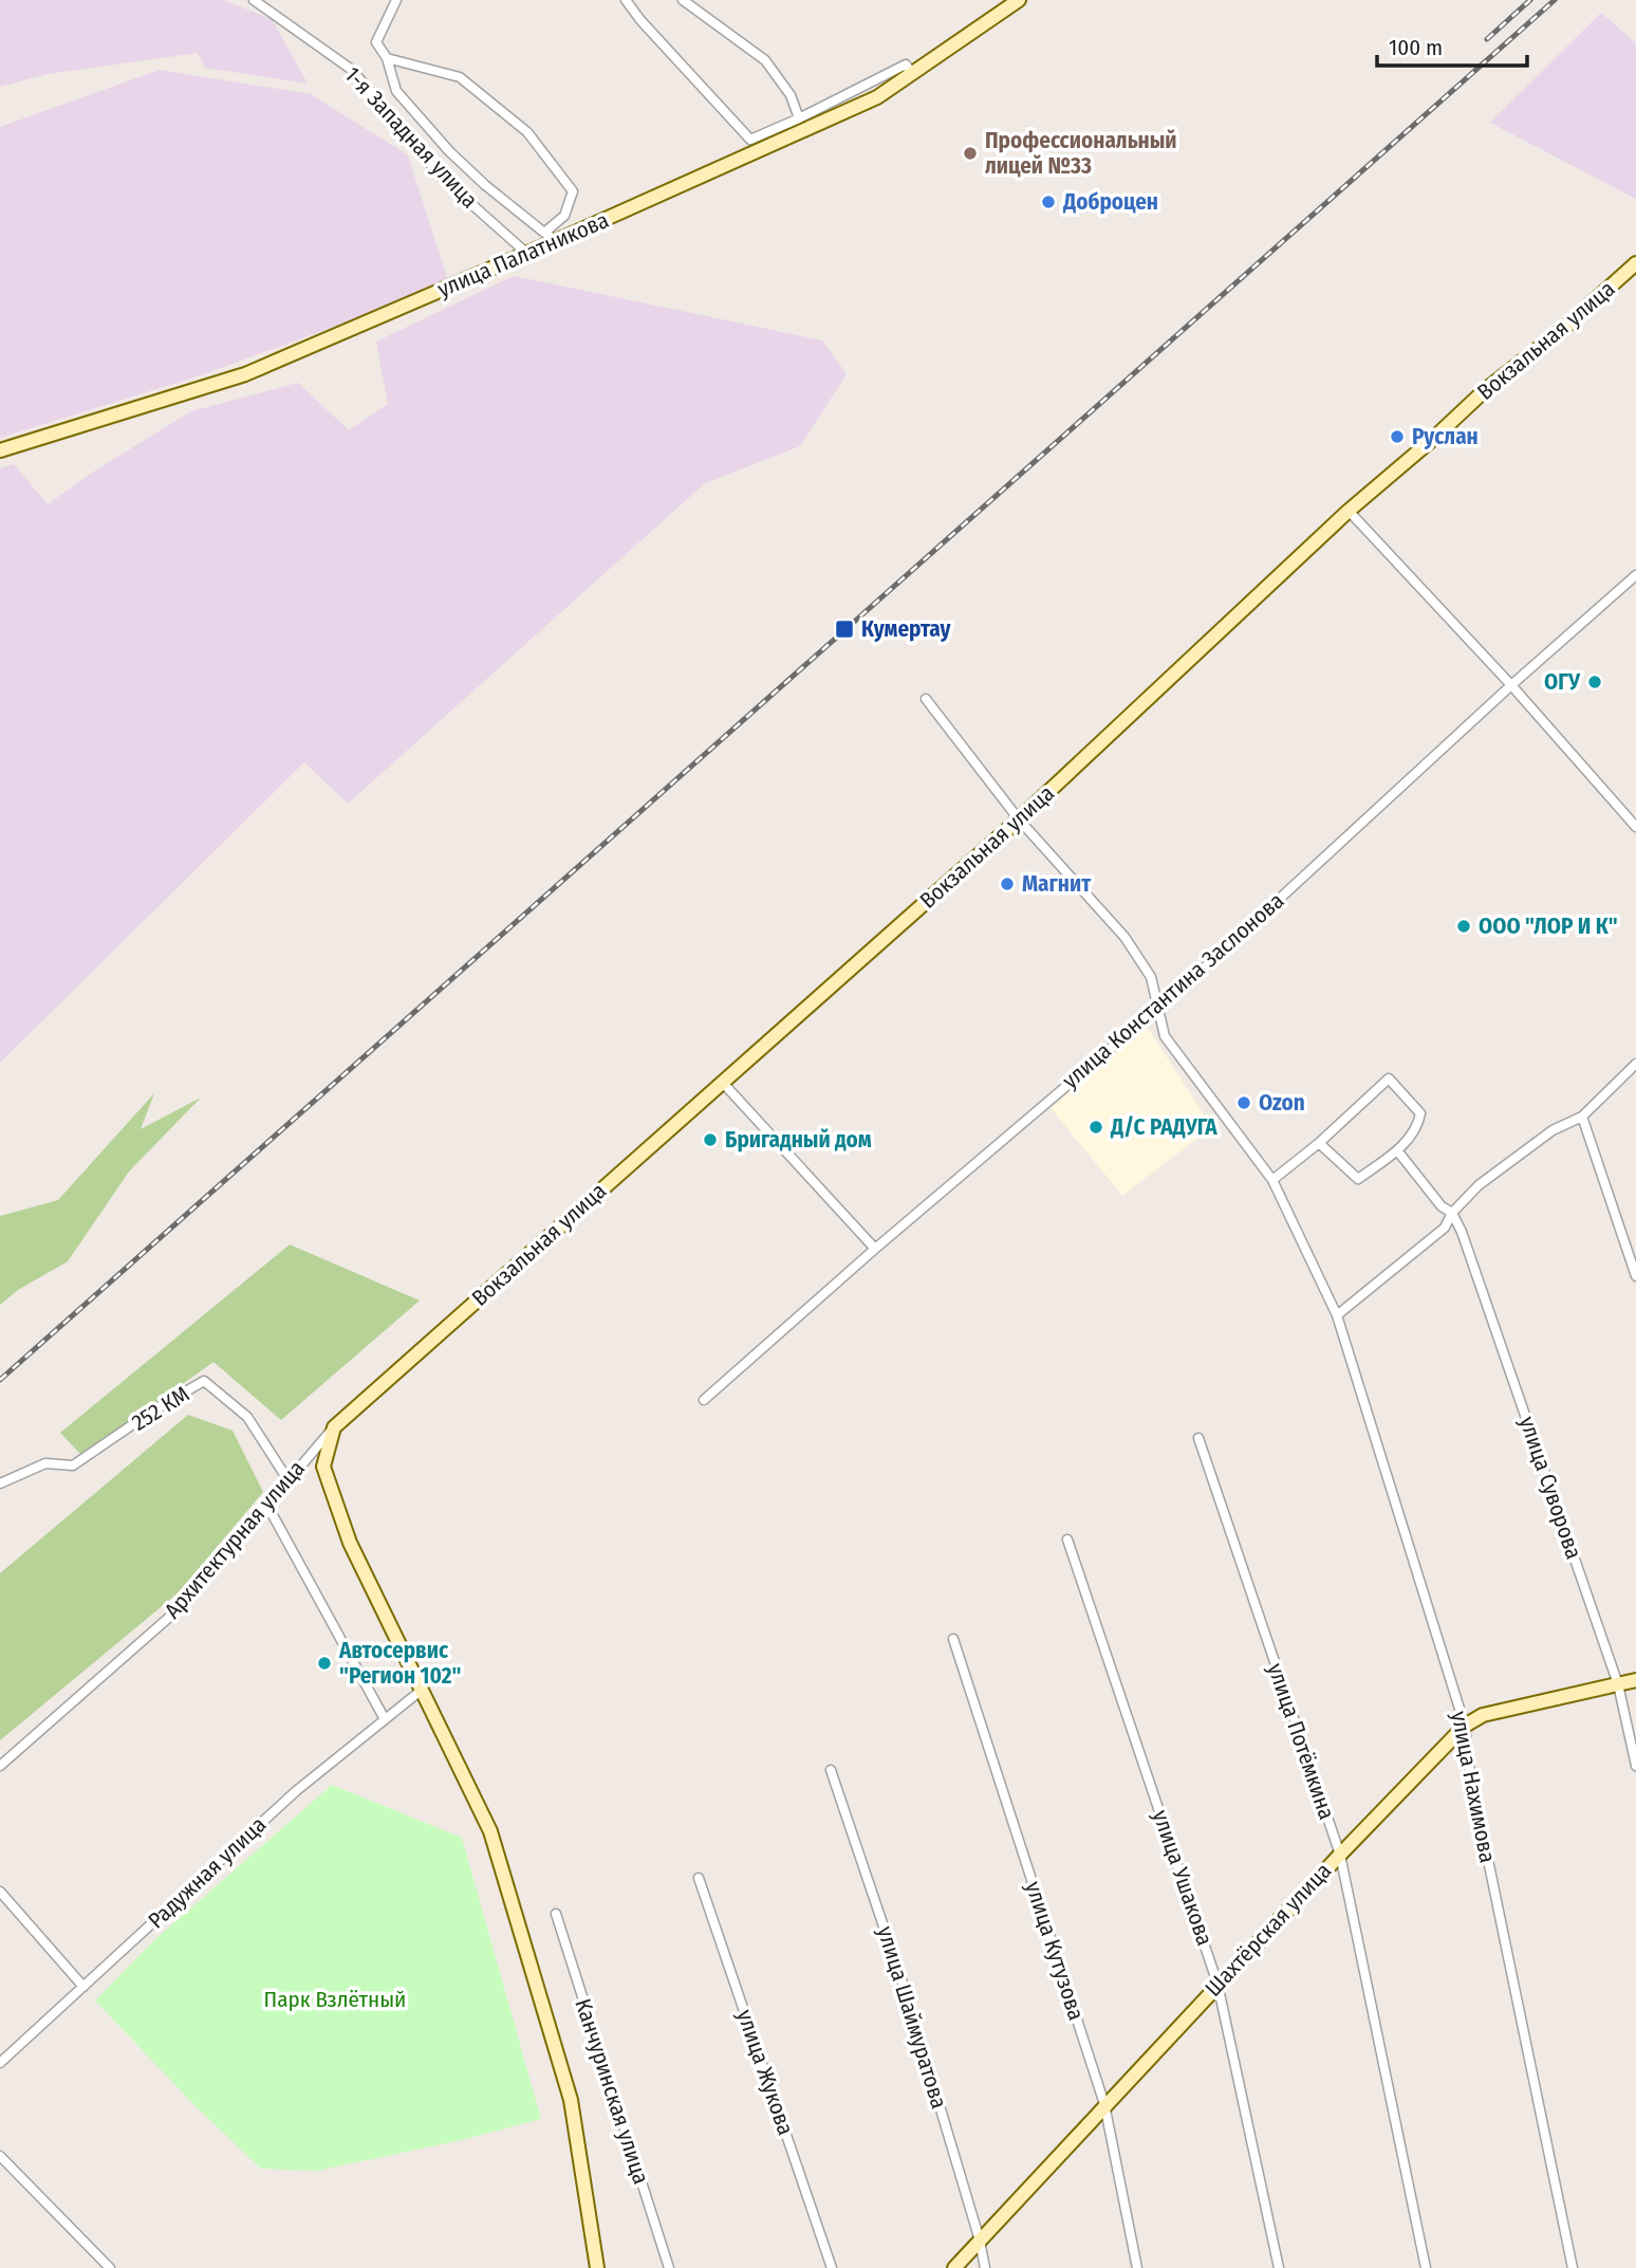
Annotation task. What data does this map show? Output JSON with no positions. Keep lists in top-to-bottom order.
{
  "streets": {
    "main road": ["улица Палатникова", "Вокзальная улица", "Шахтёрская улица"],
    "street": [
      "1-я Западная улица",
      "улица Константина Заслонова",
      "252 КМ",
      "улица Суворова",
      "Архитектурная улица",
      "улица Потёмкина",
      "улица Нахимова",
      "Радужная улица",
      "улица Ушакова",
      "улица Кутузова",
      "улица Шаймуратова",
      "улица Жукова",
      "Канчуринская улица"
    ]
  },
  "crossings": [
    ["1-я Западная улица", "улица Палатникова"],
    ["Вокзальная улица", "Архитектурная улица"],
    ["Вокзальная улица", "улица Нахимова"],
    ["улица Константина Заслонова", "улица Нахимова"],
    ["252 КМ", "Архитектурная улица"],
    ["улица Суворова", "Шахтёрская улица"],
    ["улица Потёмкина", "Шахтёрская улица"],
    ["улица Нахимова", "Шахтёрская улица"],
    ["улица Ушакова", "Шахтёрская улица"],
    ["Шахтёрская улица", "улица Кутузова"],
    ["Шахтёрская улица", "улица Шаймуратова"]
  ],
  "parks": ["Парк Взлётный"],
  "places": {
    "other": [
      "Профессиональный лицей №33",
      "Доброцен",
      "Руслан",
      "ОГУ",
      "Магнит",
      "ООО \"ЛОР И К\"",
      "Ozon",
      "Д/С РАДУГА",
      "Бригадный дом",
      "Автосервис \"Регион 102\""
    ],
    "transit": ["Кумертау"]
  },
  "scale_bar": "100 m"
}
